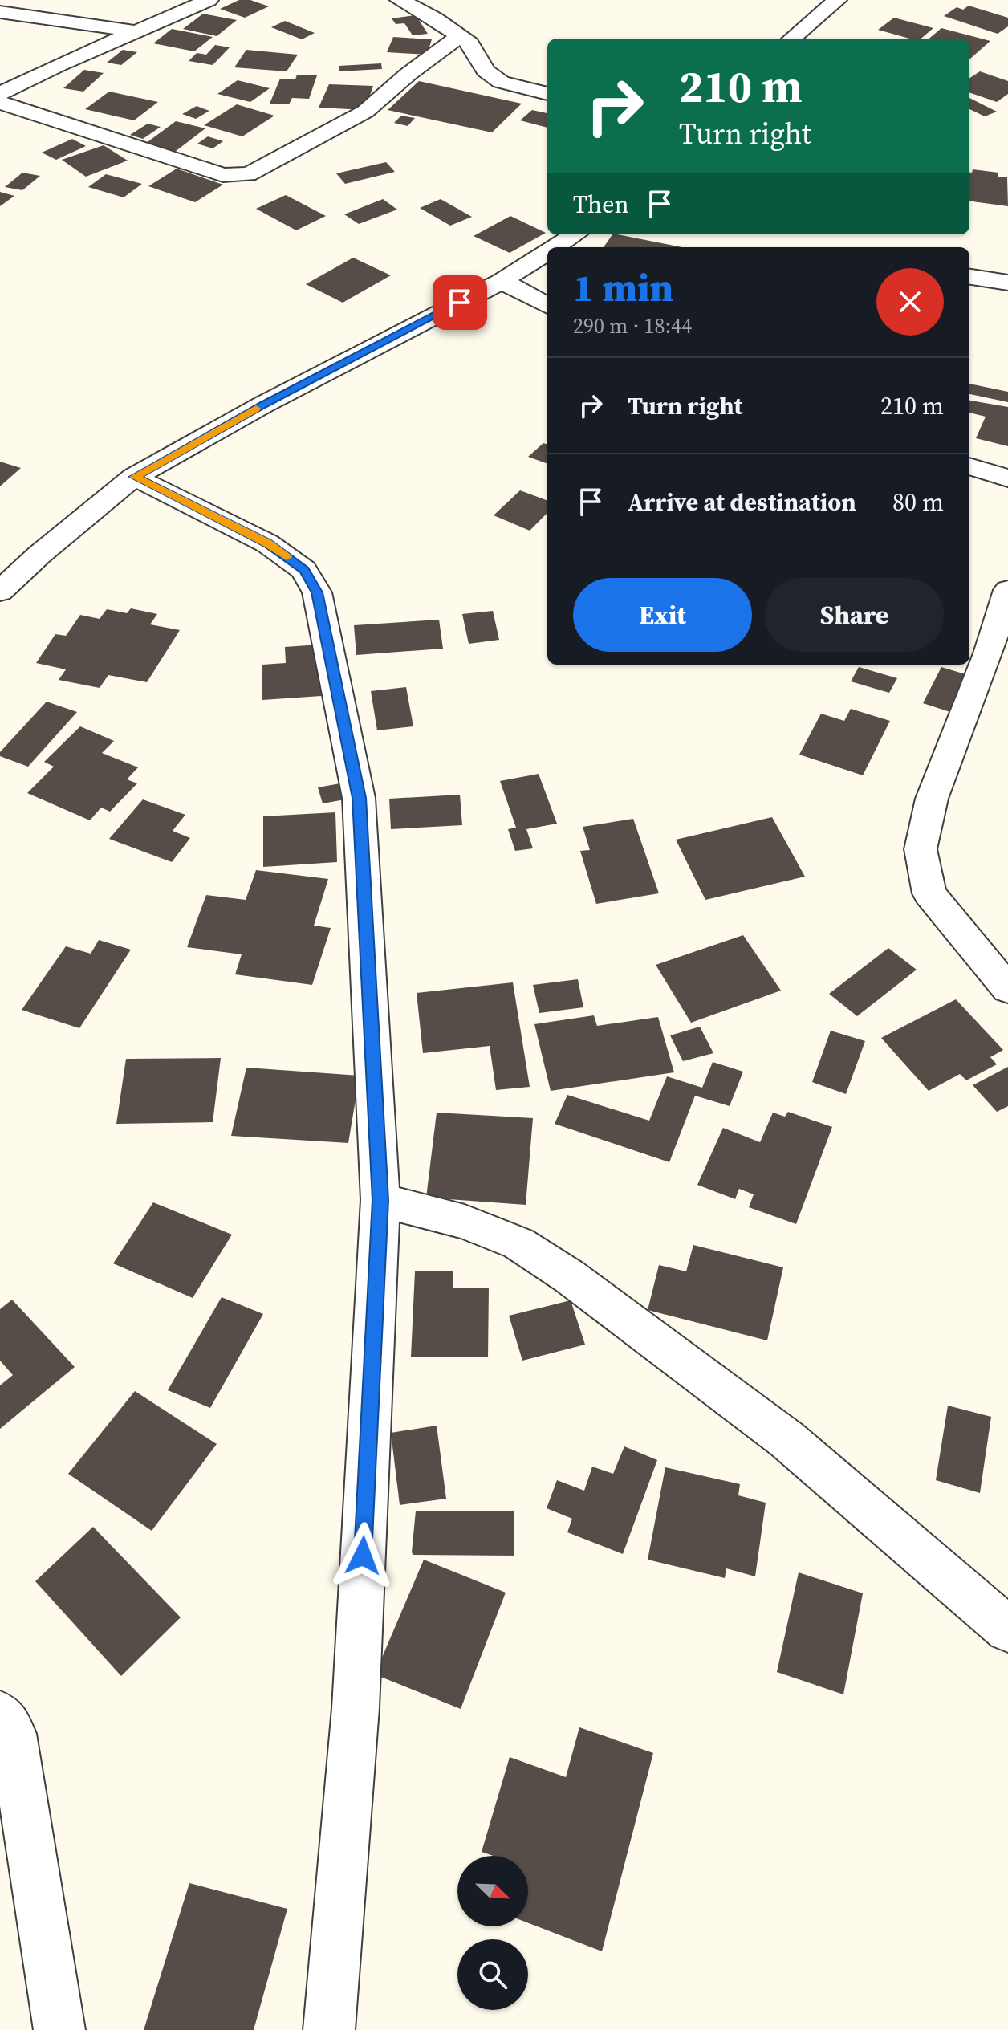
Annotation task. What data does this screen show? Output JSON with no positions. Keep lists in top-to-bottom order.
{
  "north": "bottom right",
  "page": {
    "turn": ["210 m", "Turn right"],
    "then": "Then",
    "heading": ["1 min", "290 m · 18:44"],
    "list": [
      {
        "name": "Turn right",
        "value": "210 m"
      },
      {
        "name": "Arrive at destination",
        "value": "80 m"
      }
    ],
    "buttons": ["Exit", "Share"]
  }
}
